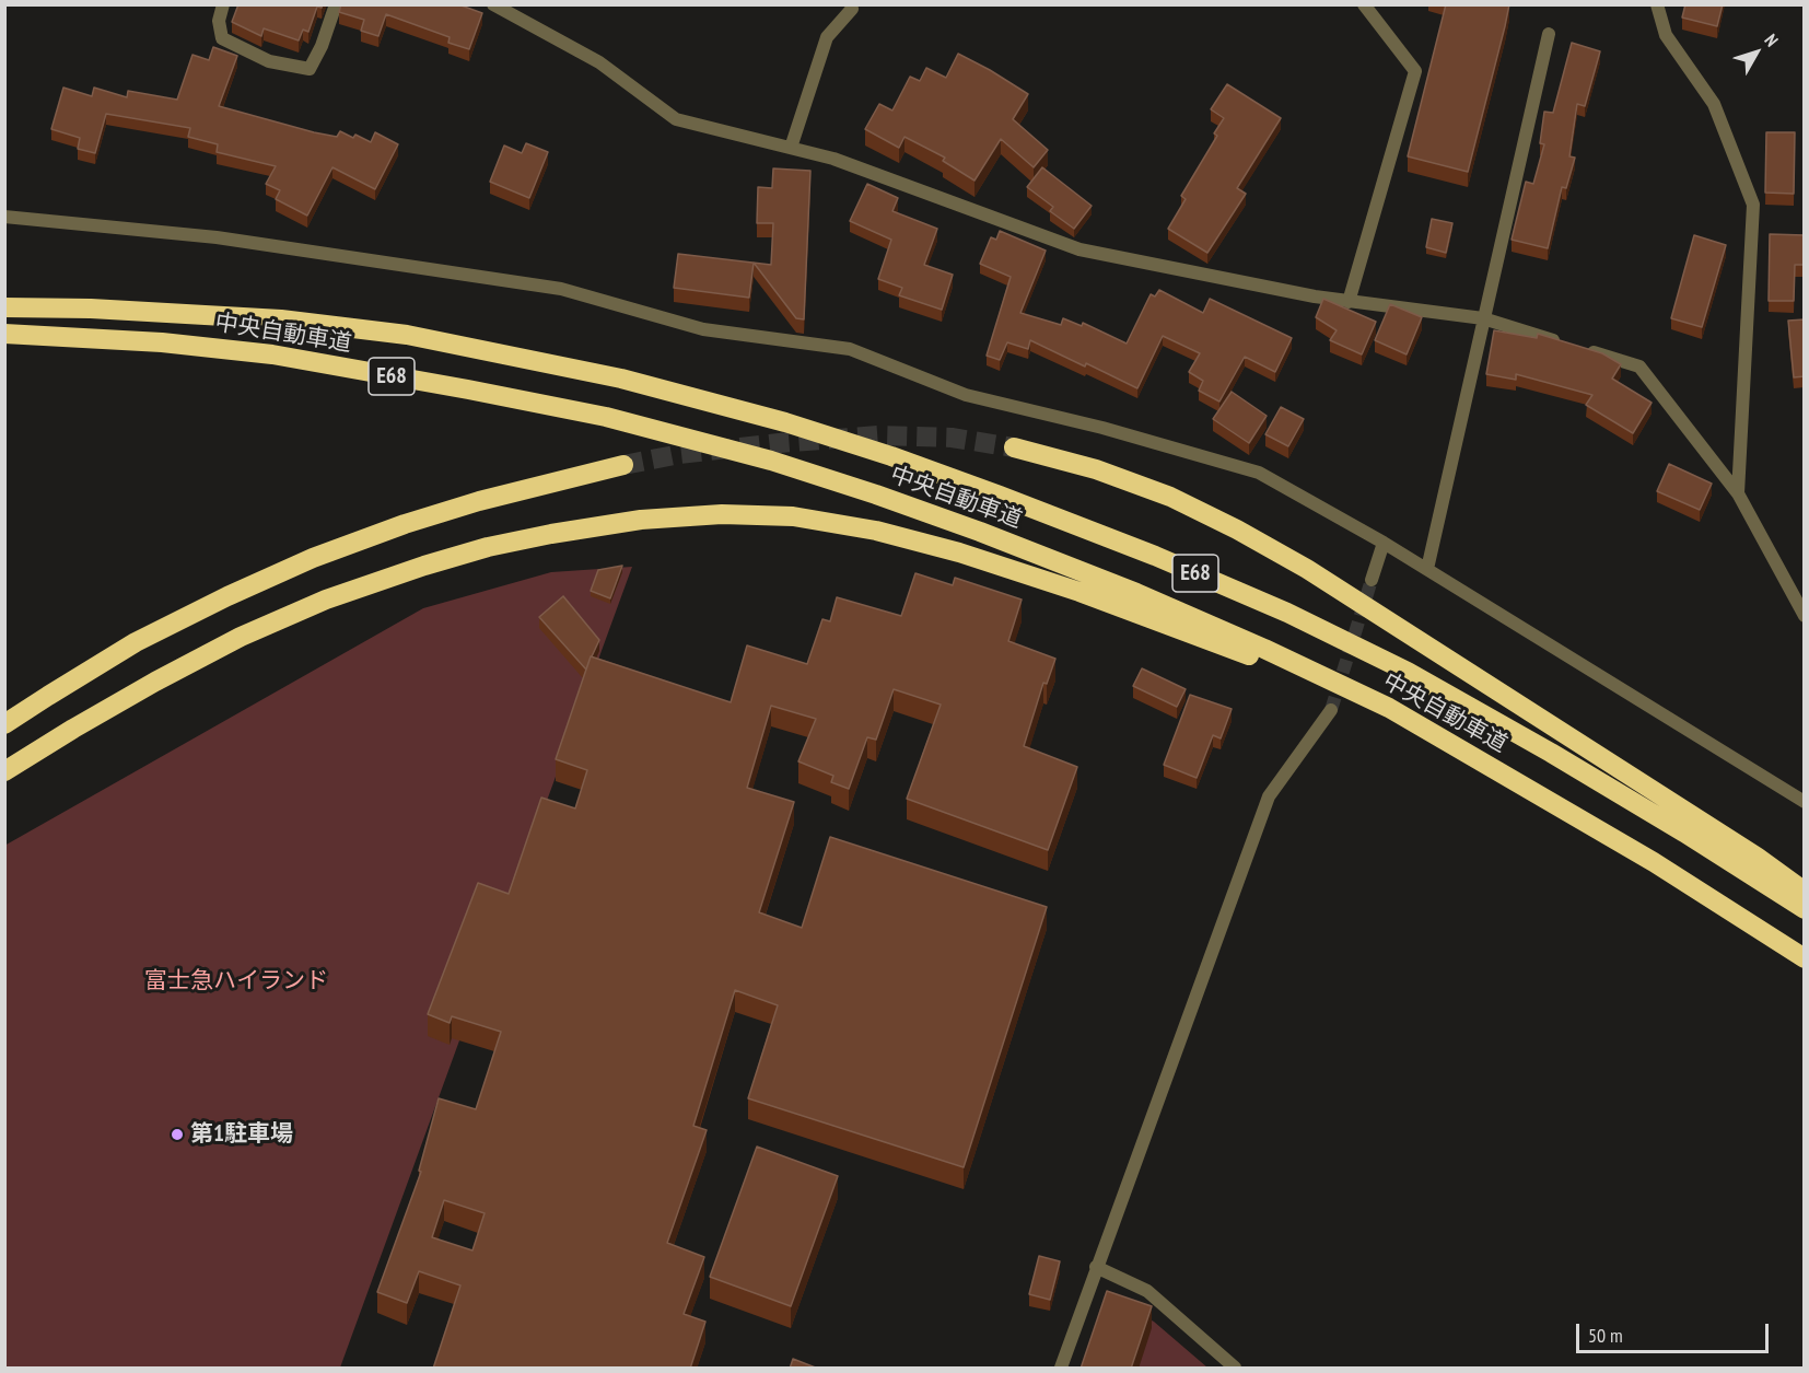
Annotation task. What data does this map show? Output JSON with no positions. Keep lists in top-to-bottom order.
{
  "streets": {
    "highway": ["中央自動車道", "E68"]
  },
  "parks": ["富士急ハイランド"],
  "places": ["第1駐車場"],
  "scale_bar": "50 m",
  "north": "top right"
}
